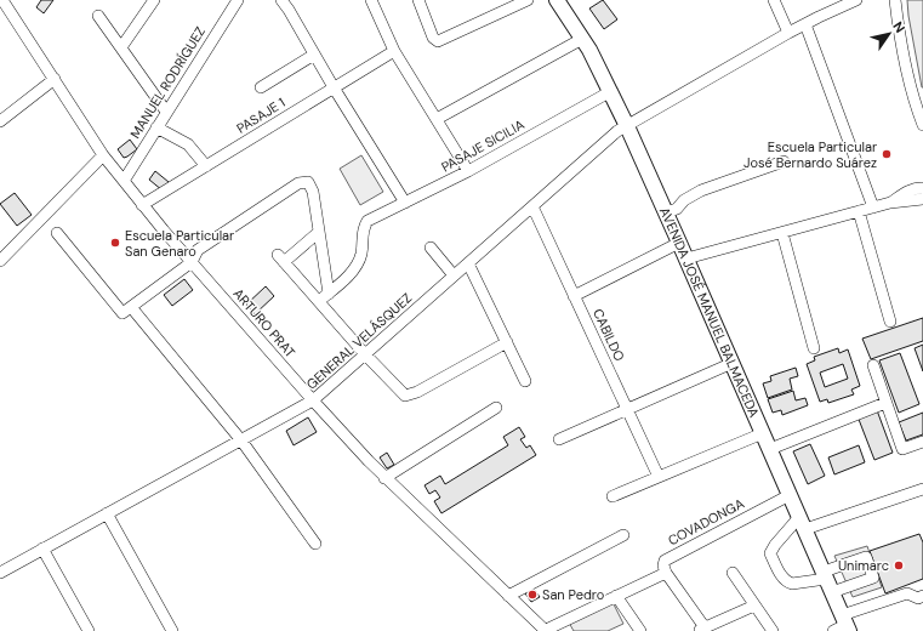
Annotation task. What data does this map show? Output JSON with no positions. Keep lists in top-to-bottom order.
{
  "streets": {
    "main road": ["AVENIDA JOSÉ MANUEL BALMACEDA"],
    "street": [
      "MANUEL RODRÍGUEZ",
      "PASAJE 1",
      "PASAJE SICILIA",
      "ARTURO PRAT",
      "CABILDO",
      "GENERAL VELÁSQUEZ",
      "COVADONGA"
    ]
  },
  "crossings": [
    ["MANUEL RODRÍGUEZ", "ARTURO PRAT"],
    ["PASAJE 1", "ARTURO PRAT"],
    ["PASAJE SICILIA", "AVENIDA JOSÉ MANUEL BALMACEDA"],
    ["AVENIDA JOSÉ MANUEL BALMACEDA", "GENERAL VELÁSQUEZ"],
    ["AVENIDA JOSÉ MANUEL BALMACEDA", "COVADONGA"],
    ["ARTURO PRAT", "GENERAL VELÁSQUEZ"],
    ["CABILDO", "GENERAL VELÁSQUEZ"]
  ],
  "places": [
    "Escuela Particular José Bernardo Suárez",
    "Escuela Particular San Genaro",
    "Unimarc",
    "San Pedro"
  ],
  "north": "top right"
}
